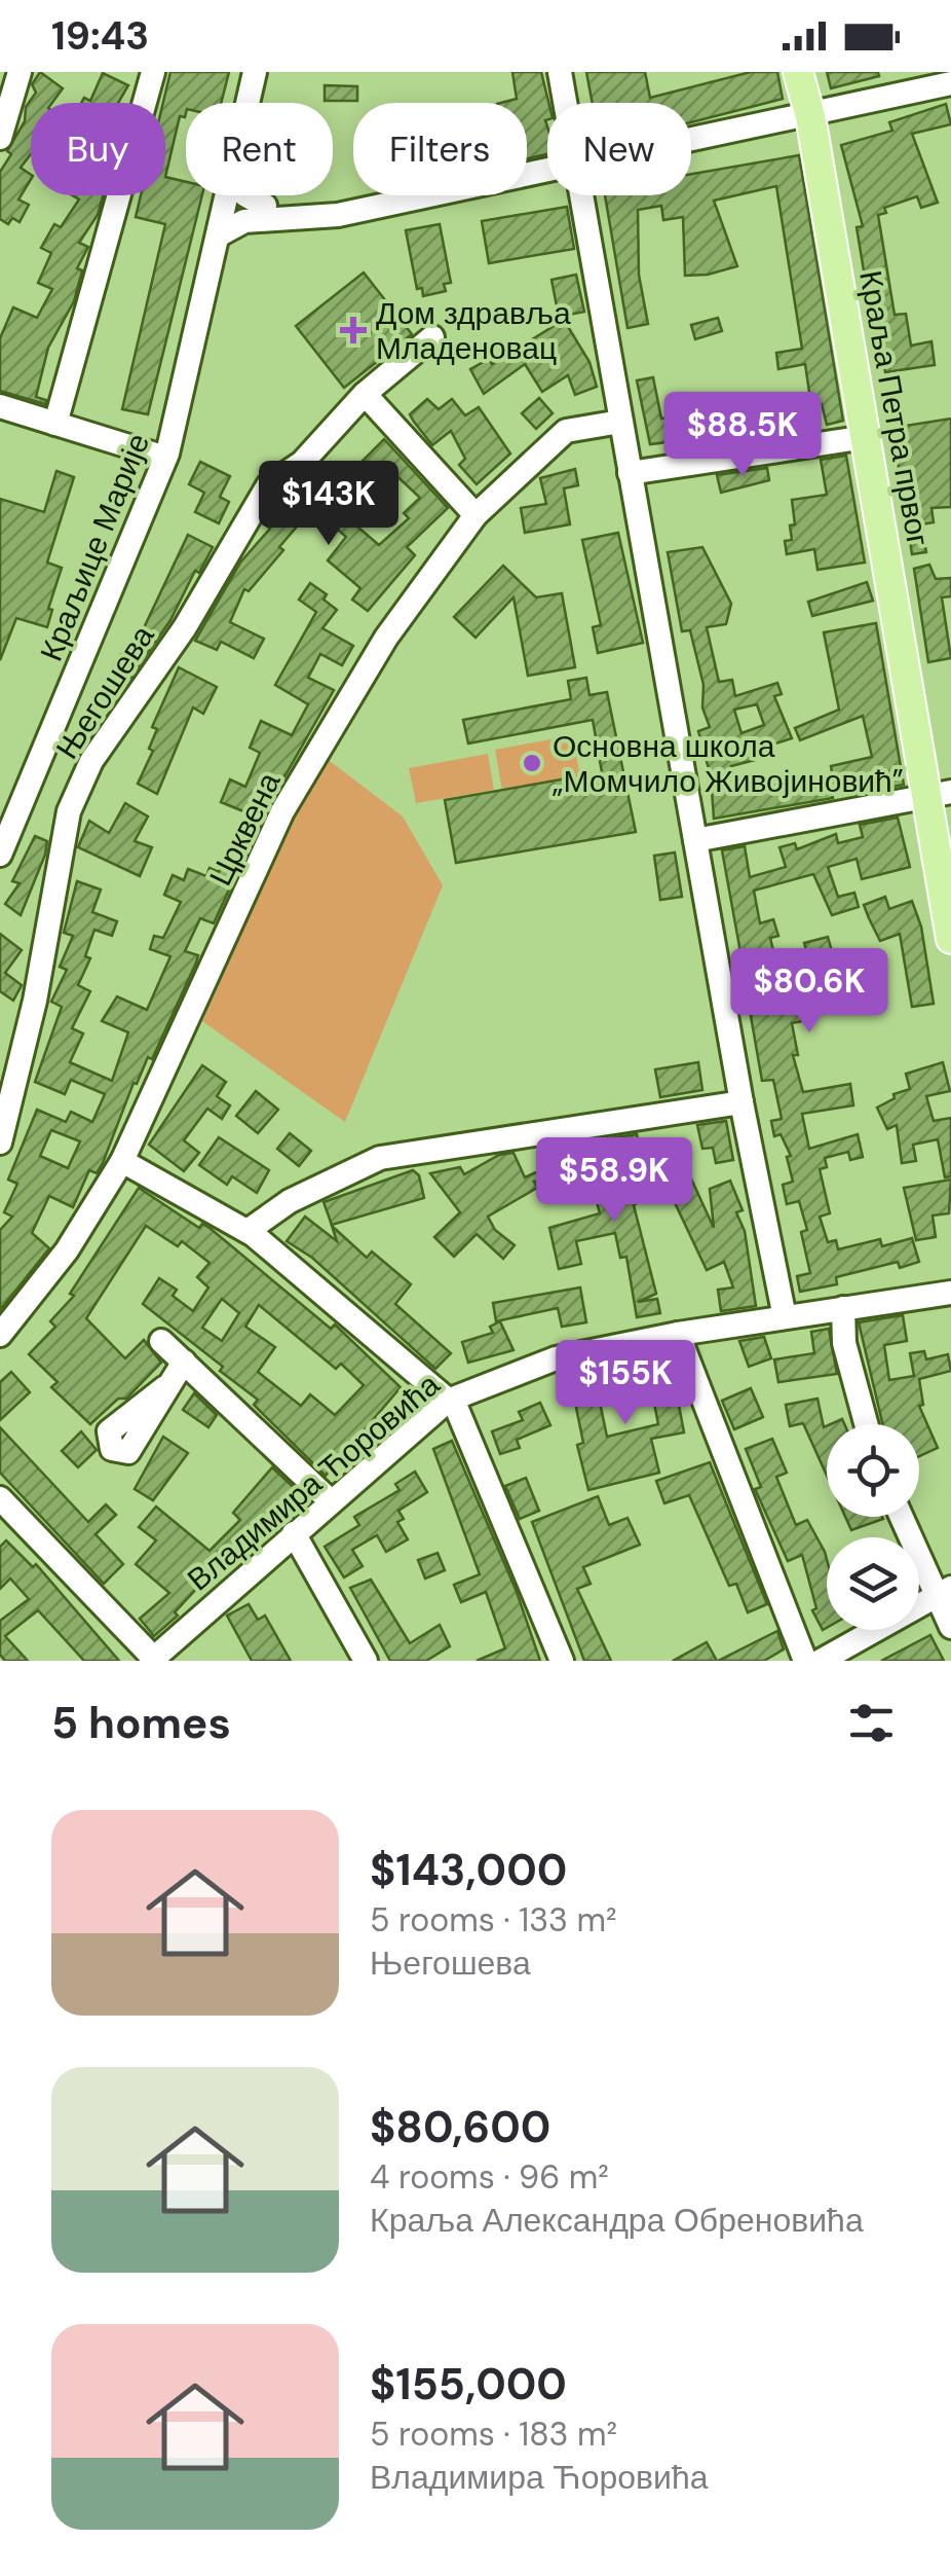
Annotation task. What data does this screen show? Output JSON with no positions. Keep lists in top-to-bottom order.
{
  "streets": {
    "main road": ["Краља Петра првог"],
    "street": [
      "Краљице Марије",
      "Његошева",
      "Црквена",
      "Владимира Ћоровића"
    ]
  },
  "places": {
    "health": ["Дом здравља Младеновац"],
    "other": ["Основна школа „Момчило Живојиновић”"]
  },
  "page": {
    "status": "19:43",
    "chip": [
      "Buy",
      "Rent",
      "Filters",
      "New"
    ],
    "price": [
      "$88.5K",
      "$143K",
      "$80.6K",
      "$58.9K",
      "$155K"
    ],
    "heading": "5 homes",
    "list": [
      {
        "name": "$143,000",
        "note": "5 rooms · 133 m² · Његошева"
      },
      {
        "name": "$80,600",
        "note": "4 rooms · 96 m² · Краља Александра Обреновића"
      },
      {
        "name": "$155,000",
        "note": "5 rooms · 183 m² · Владимира Ћоровића"
      }
    ]
  }
}
